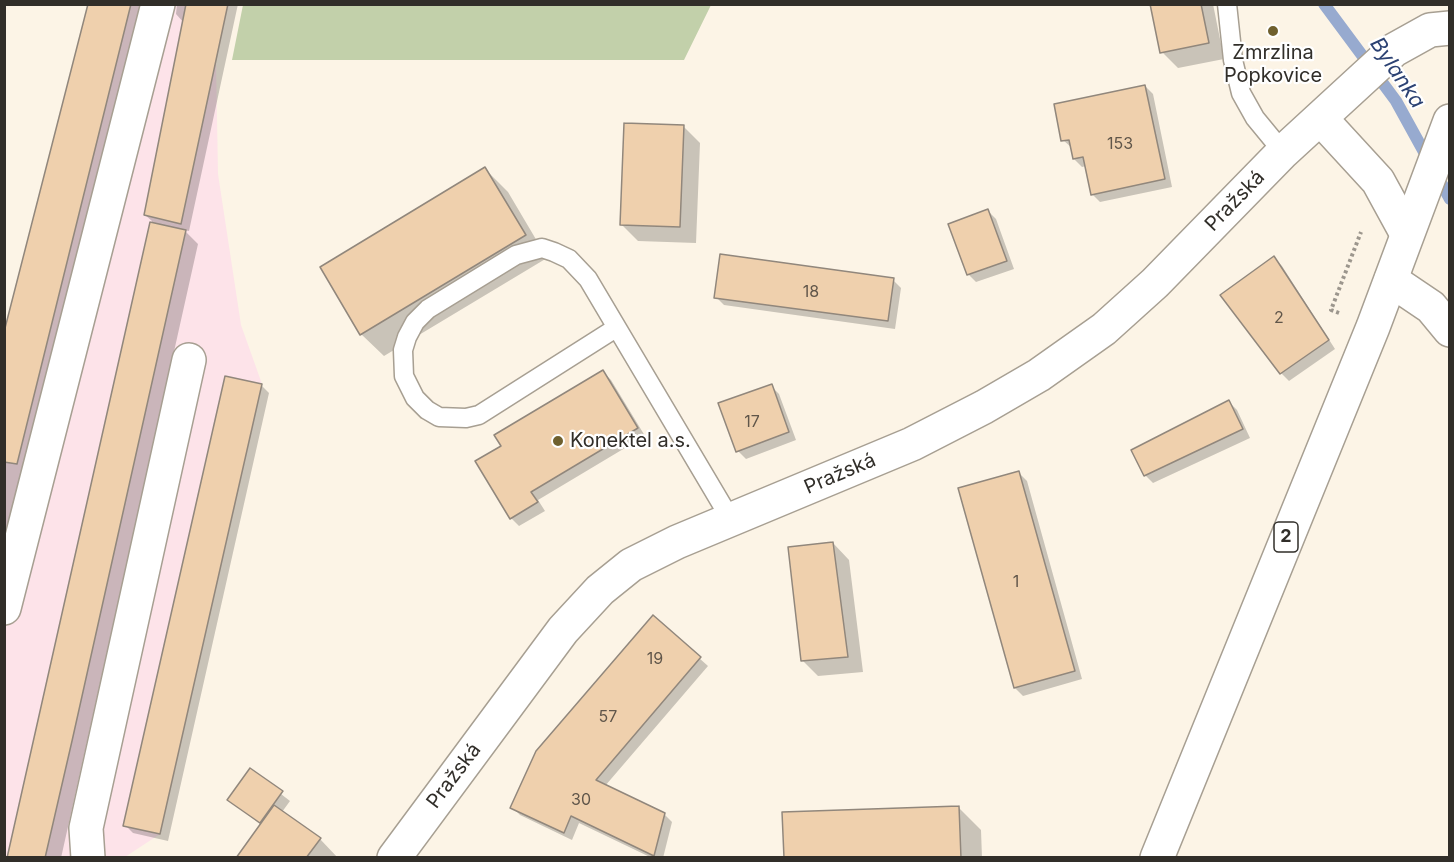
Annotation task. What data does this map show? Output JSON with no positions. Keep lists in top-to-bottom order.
{
  "streets": {
    "street": ["Pražská", "2"]
  },
  "water": ["Bylanka"],
  "places": ["Zmrzlina Popkovice", "Konektel a.s."],
  "house_numbers": [
    "153",
    "18",
    "2",
    "17",
    "1",
    "19",
    "57",
    "30"
  ]
}
